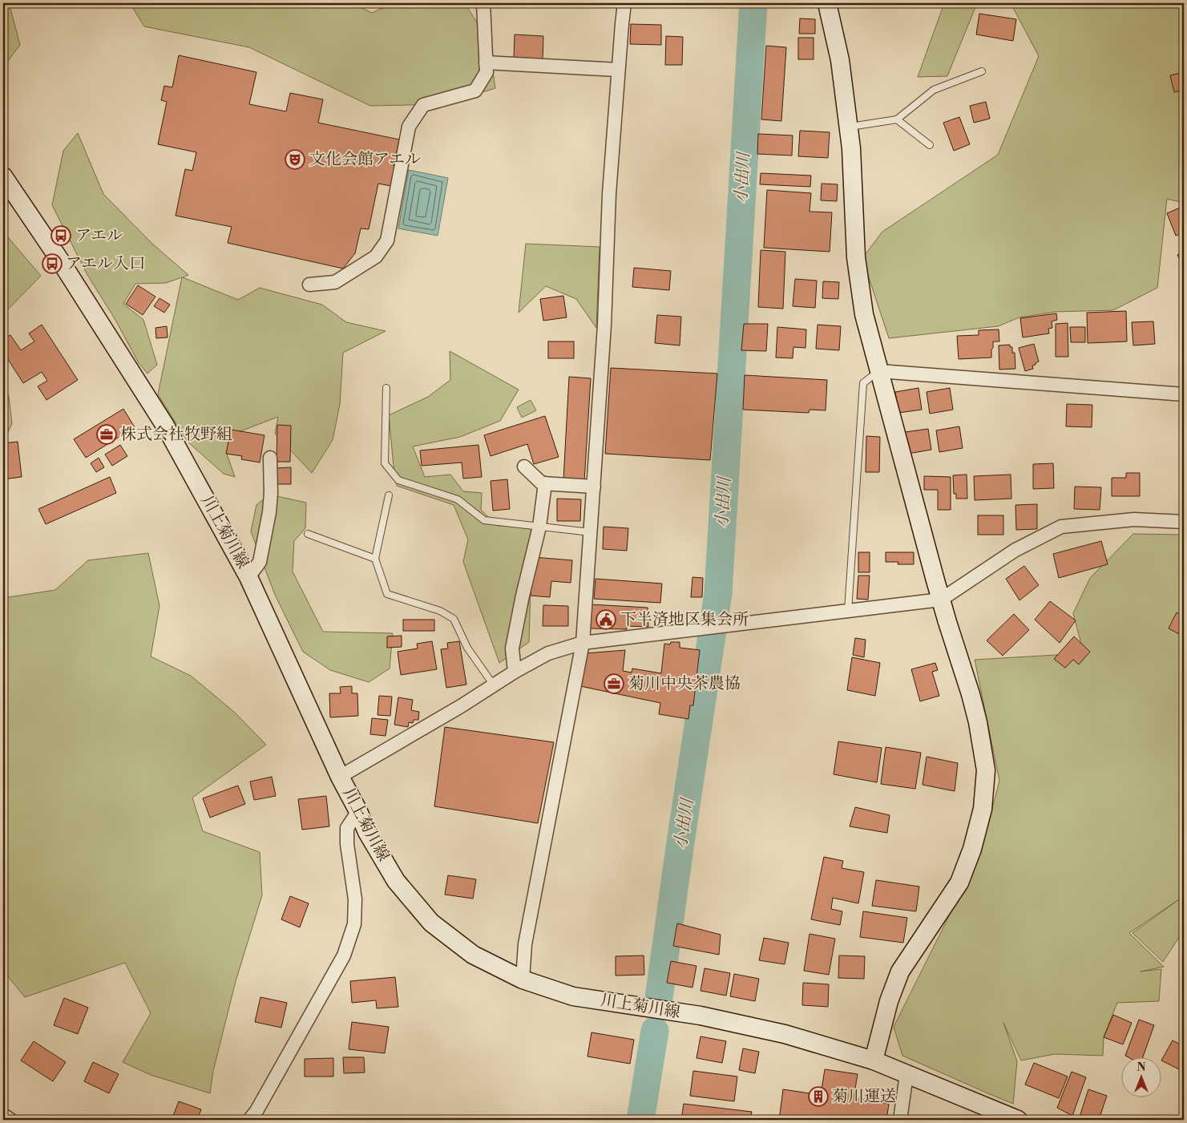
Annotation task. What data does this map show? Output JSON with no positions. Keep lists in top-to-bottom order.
{
  "streets": {
    "main road": ["川上菊川線"]
  },
  "water": ["小出川"],
  "places": {
    "theatre": ["文化会館アエル"],
    "bus stop": ["アエル", "アエル入口"],
    "office": ["株式会社牧野組", "菊川中央茶農協"],
    "public building": ["下半済地区集会所"],
    "building": ["菊川運送"]
  },
  "north": "top"
}
